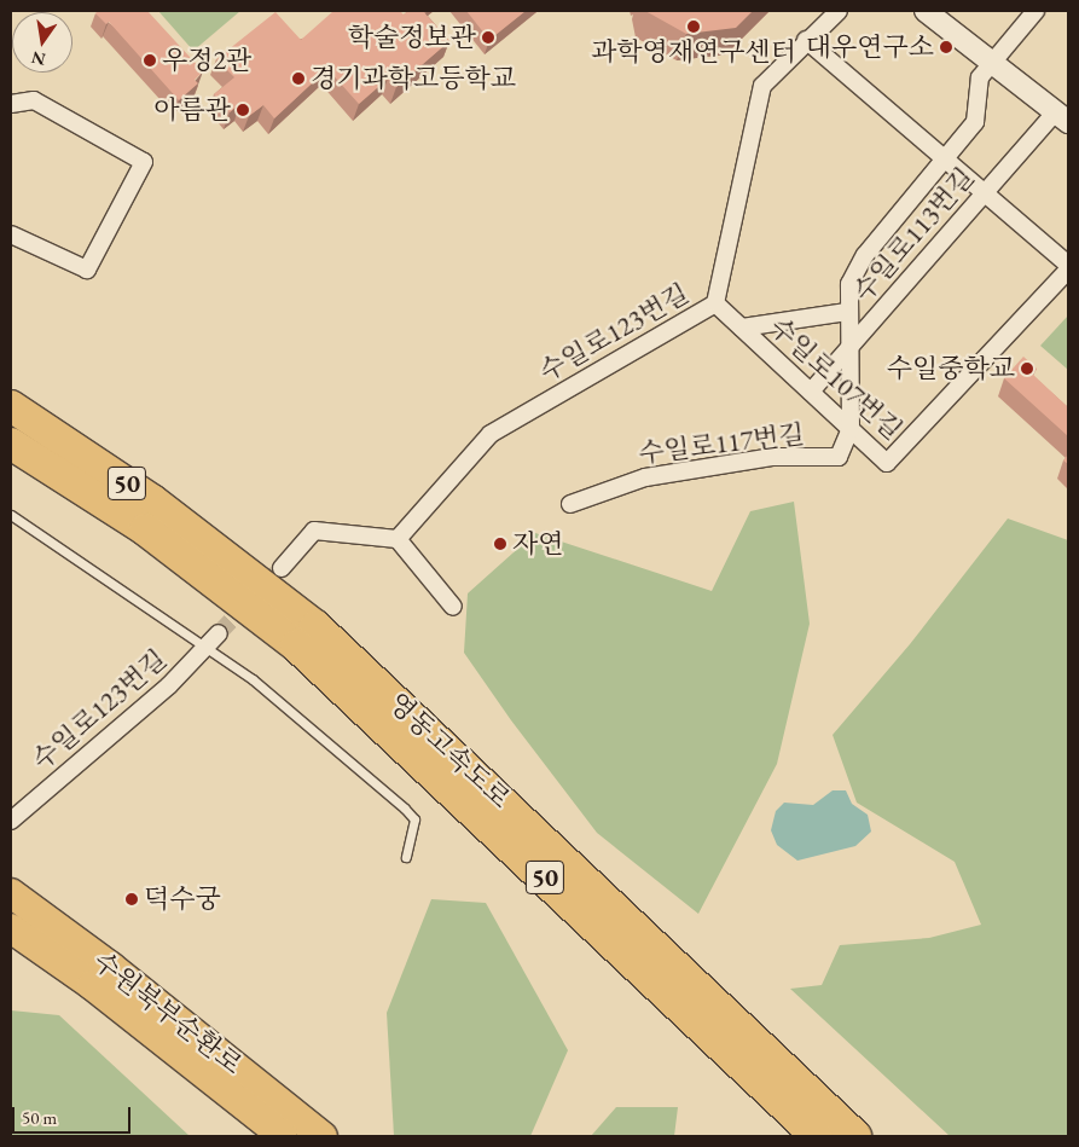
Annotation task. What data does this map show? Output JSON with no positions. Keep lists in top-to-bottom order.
{
  "streets": {
    "highway": ["50", "영동고속도로", "수원북부순환로"],
    "street": [
      "수일로113번길",
      "수일로123번길",
      "수일로107번길",
      "수일로117번길"
    ]
  },
  "crossings": [
    ["수일로113번길", "수일로107번길"],
    ["수일로113번길", "수일로117번길"],
    ["수일로123번길", "수일로107번길"],
    ["수일로107번길", "수일로117번길"]
  ],
  "places": [
    "과학영재연구센터",
    "학술정보관",
    "대우연구소",
    "우정2관",
    "경기과학고등학교",
    "아름관",
    "수일중학교",
    "자연",
    "덕수궁"
  ],
  "scale_bar": "50 m",
  "north": "bottom"
}
